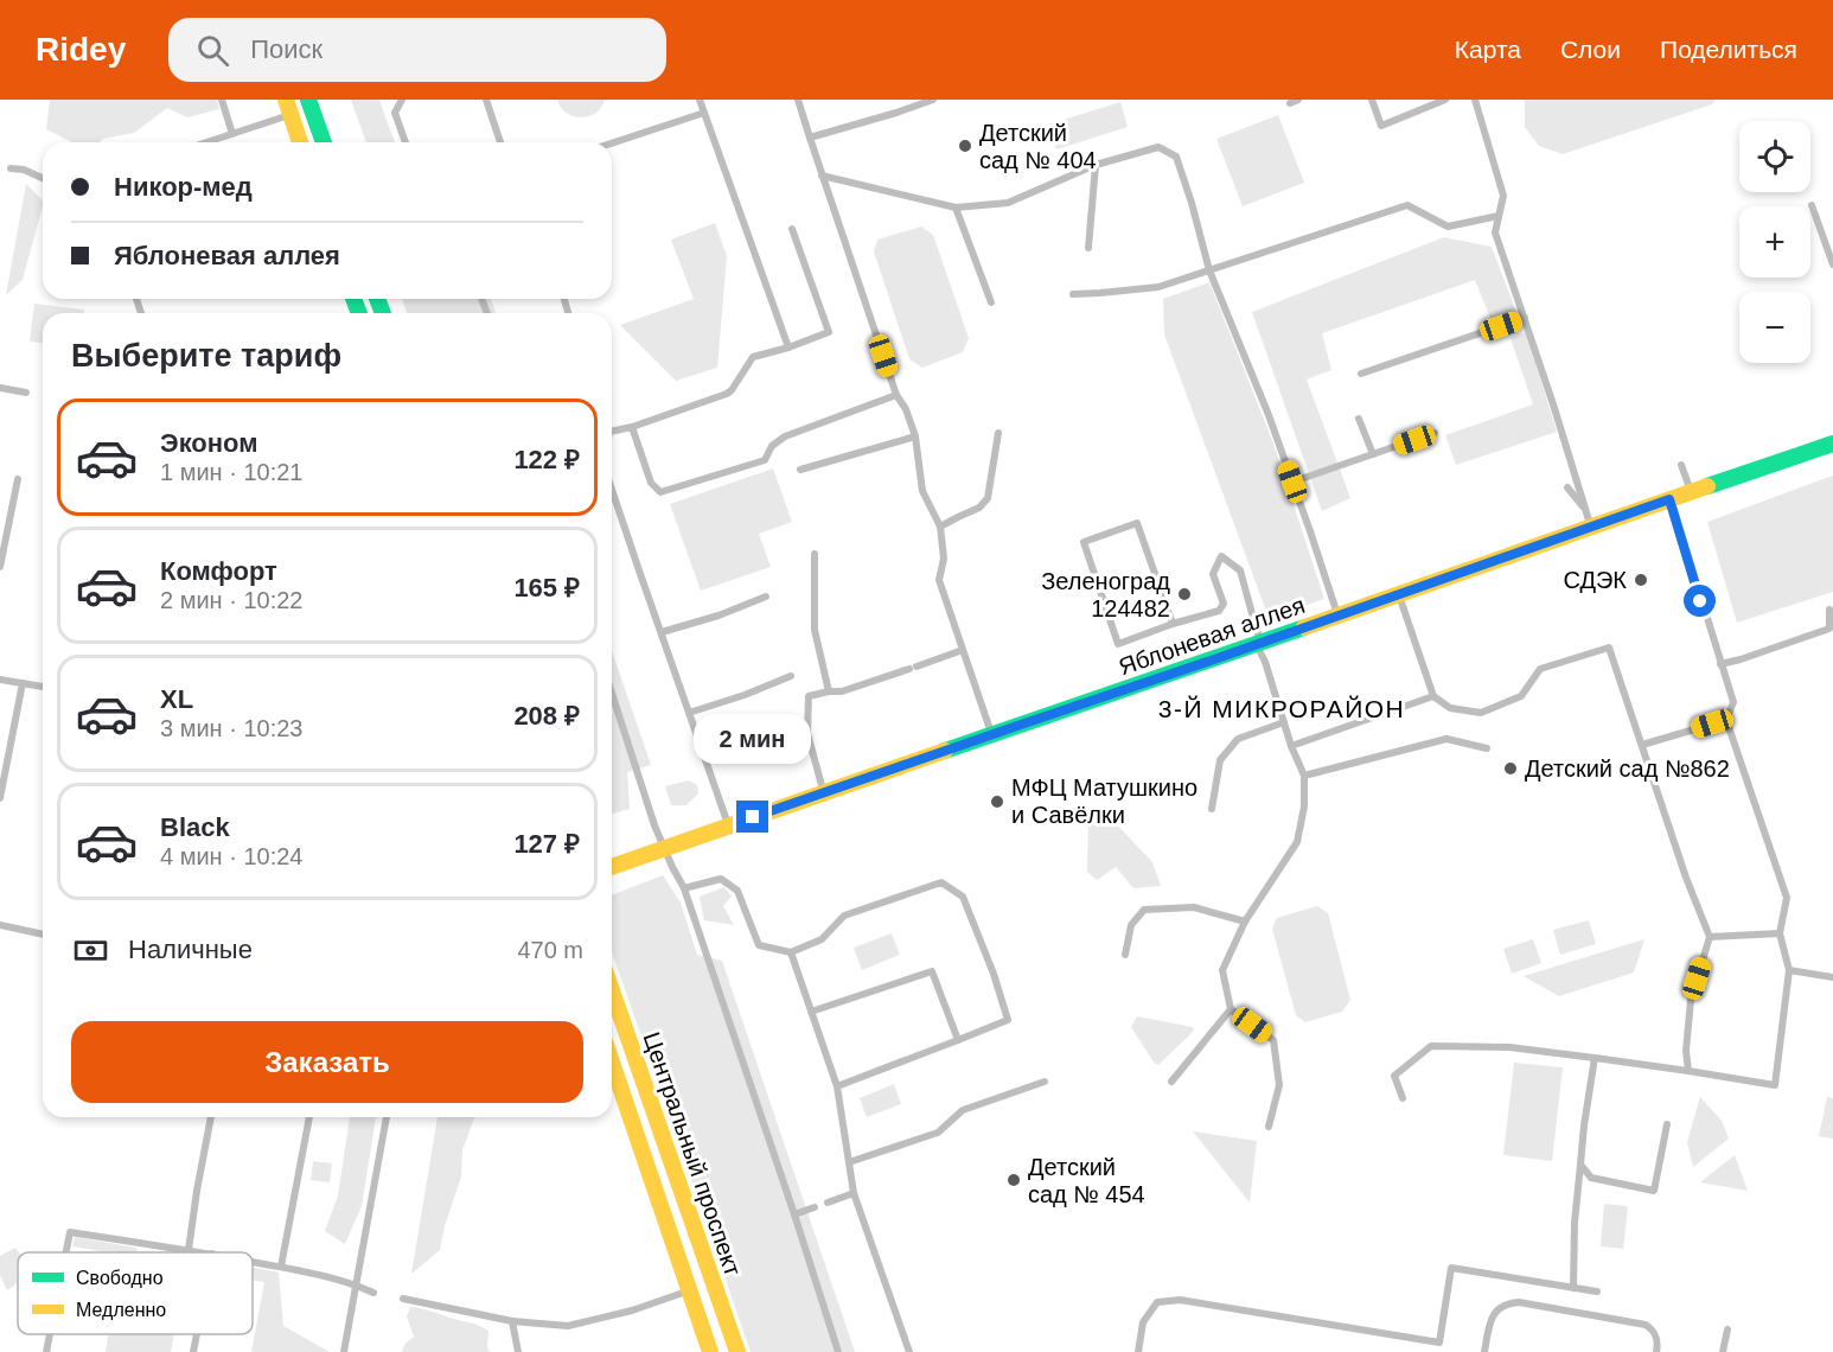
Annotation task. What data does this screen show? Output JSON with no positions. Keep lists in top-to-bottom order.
{
  "streets": {
    "street": ["Яблоневая аллея", "Центральный проспект"]
  },
  "districts": ["3-Й МИКРОРАЙОН"],
  "places": [
    "Детский сад № 404",
    "СДЭК",
    "Зеленоград 124482",
    "Детский сад №862",
    "МФЦ Матушкино и Савёлки",
    "Детский сад № 454"
  ],
  "legend": ["Свободно", "Медленно"],
  "page": {
    "header": "Ridey",
    "search": "Поиск",
    "nav": ["Карта", "Слои", "Поделиться"],
    "map_buttons": ["+", "−"],
    "banner": ["Никор-мед", "Яблоневая аллея"],
    "heading": "Выберите тариф",
    "list": [
      {
        "name": "Эконом",
        "note": "1 мин · 10:21",
        "value": "122 ₽"
      },
      {
        "name": "Комфорт",
        "note": "2 мин · 10:22",
        "value": "165 ₽"
      },
      {
        "name": "XL",
        "note": "3 мин · 10:23",
        "value": "208 ₽"
      },
      {
        "name": "Black",
        "note": "4 мин · 10:24",
        "value": "127 ₽"
      }
    ],
    "bubble": "2 мин",
    "pay": ["Наличные", "470 m"],
    "buttons": "Заказать"
  }
}
